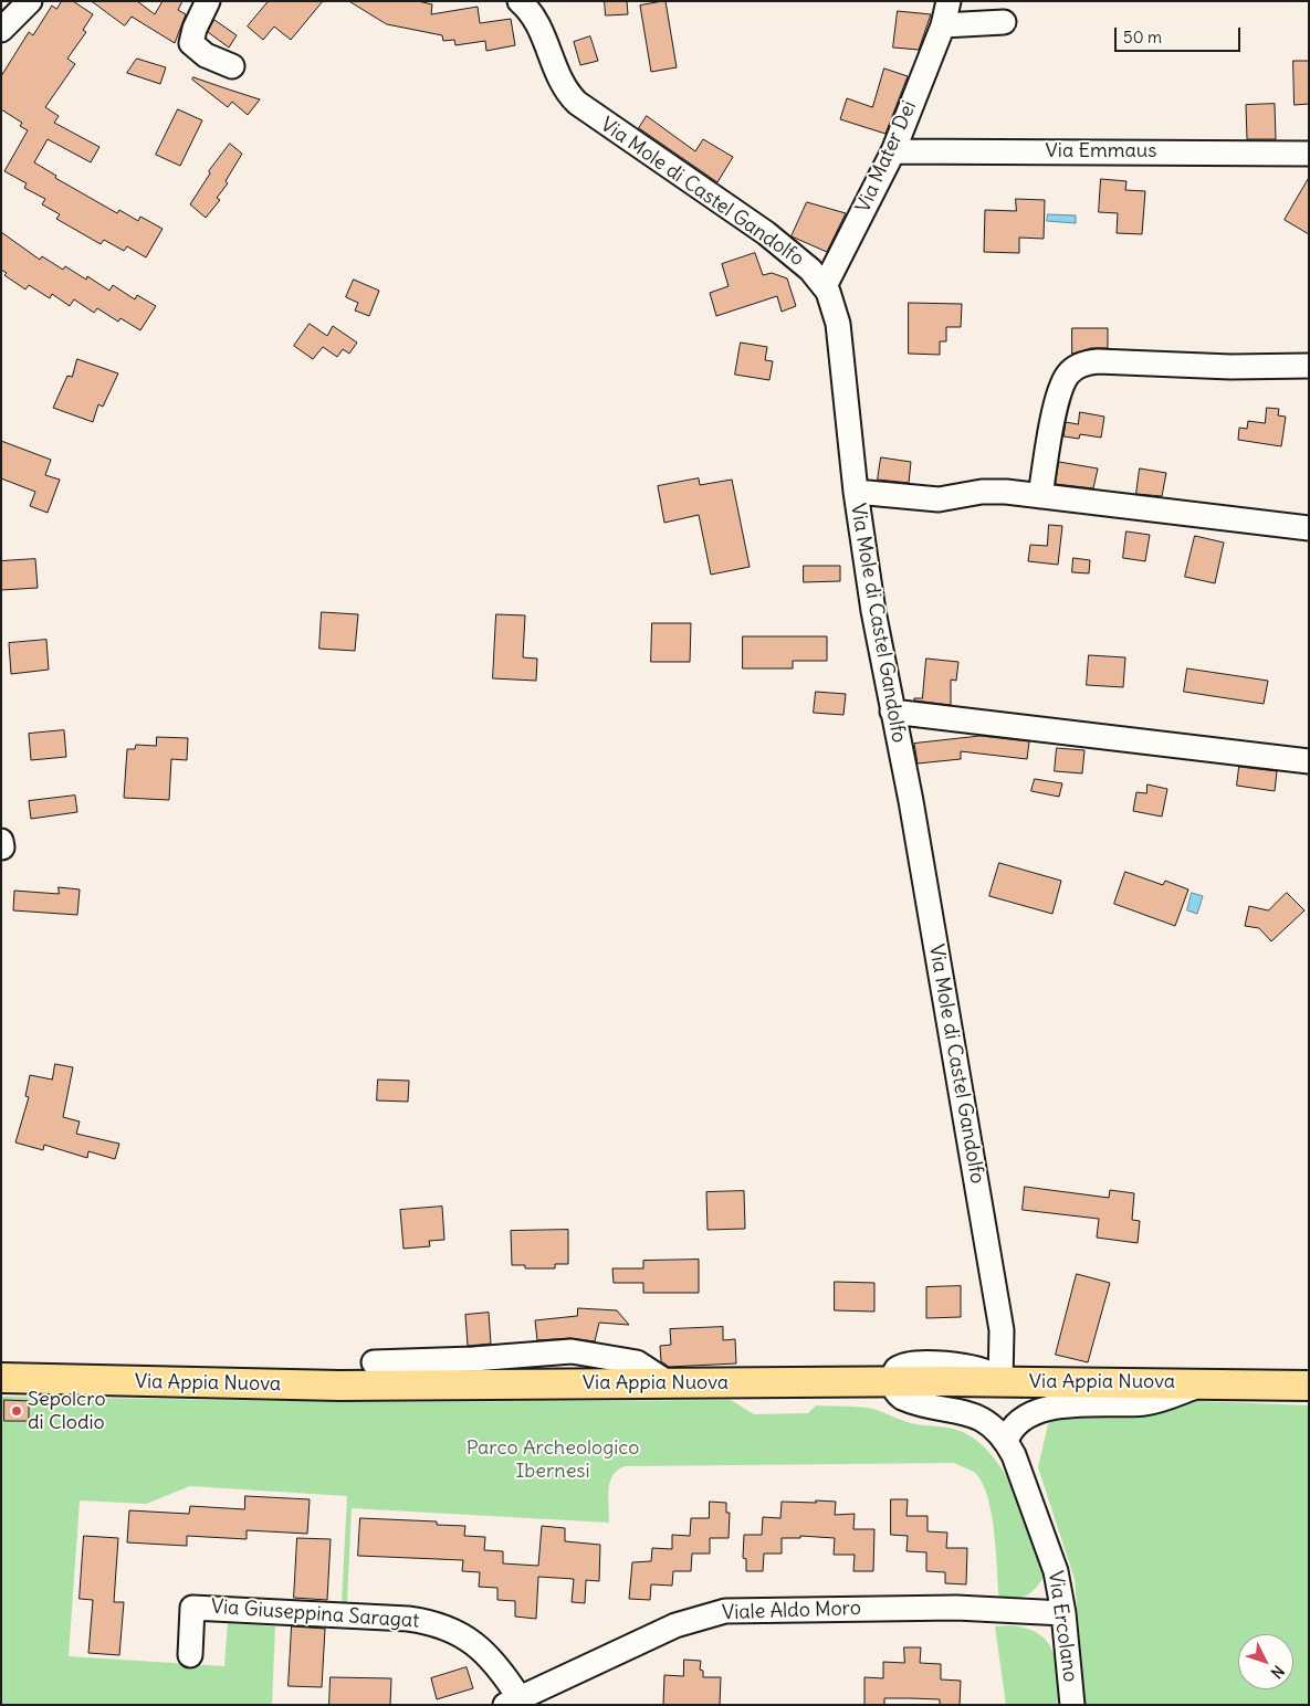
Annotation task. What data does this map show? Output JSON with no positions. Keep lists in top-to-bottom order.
{
  "streets": {
    "main road": ["Via Appia Nuova"],
    "street": [
      "Via Emmaus",
      "Via Mater Dei",
      "Via Mole di Castel Gandolfo",
      "Viale Aldo Moro",
      "Via Giuseppina Saragat",
      "Via Ercolano"
    ]
  },
  "crossings": [
    ["Via Emmaus", "Via Mater Dei"],
    ["Via Mater Dei", "Via Mole di Castel Gandolfo"],
    ["Via Mole di Castel Gandolfo", "Via Appia Nuova"],
    ["Viale Aldo Moro", "Via Giuseppina Saragat"],
    ["Viale Aldo Moro", "Via Ercolano"]
  ],
  "parks": ["Parco Archeologico Ibernesi"],
  "places": ["Sepolcro di Clodio"],
  "scale_bar": "50 m",
  "north": "bottom right"
}
